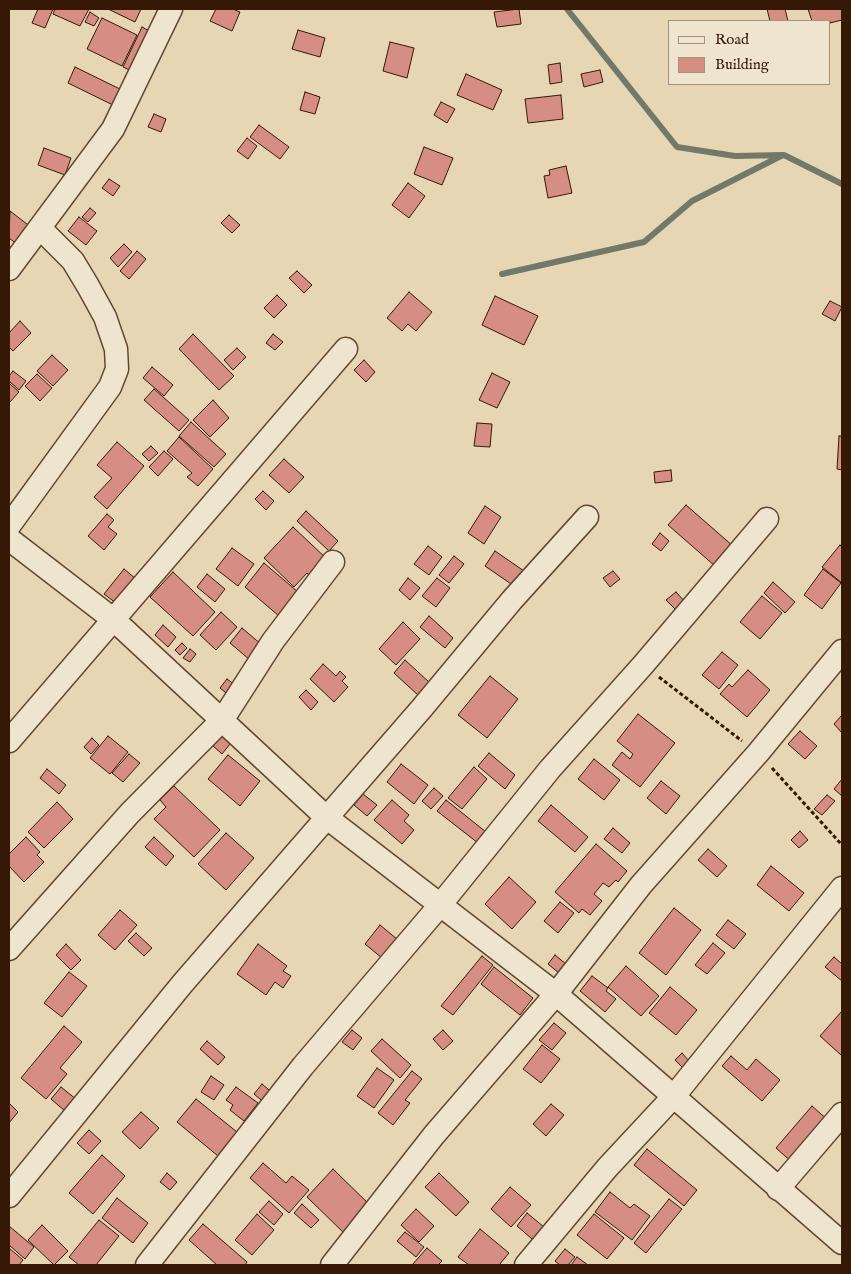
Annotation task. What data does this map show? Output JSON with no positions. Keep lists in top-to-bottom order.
{
  "legend": ["Road", "Building"]
}
